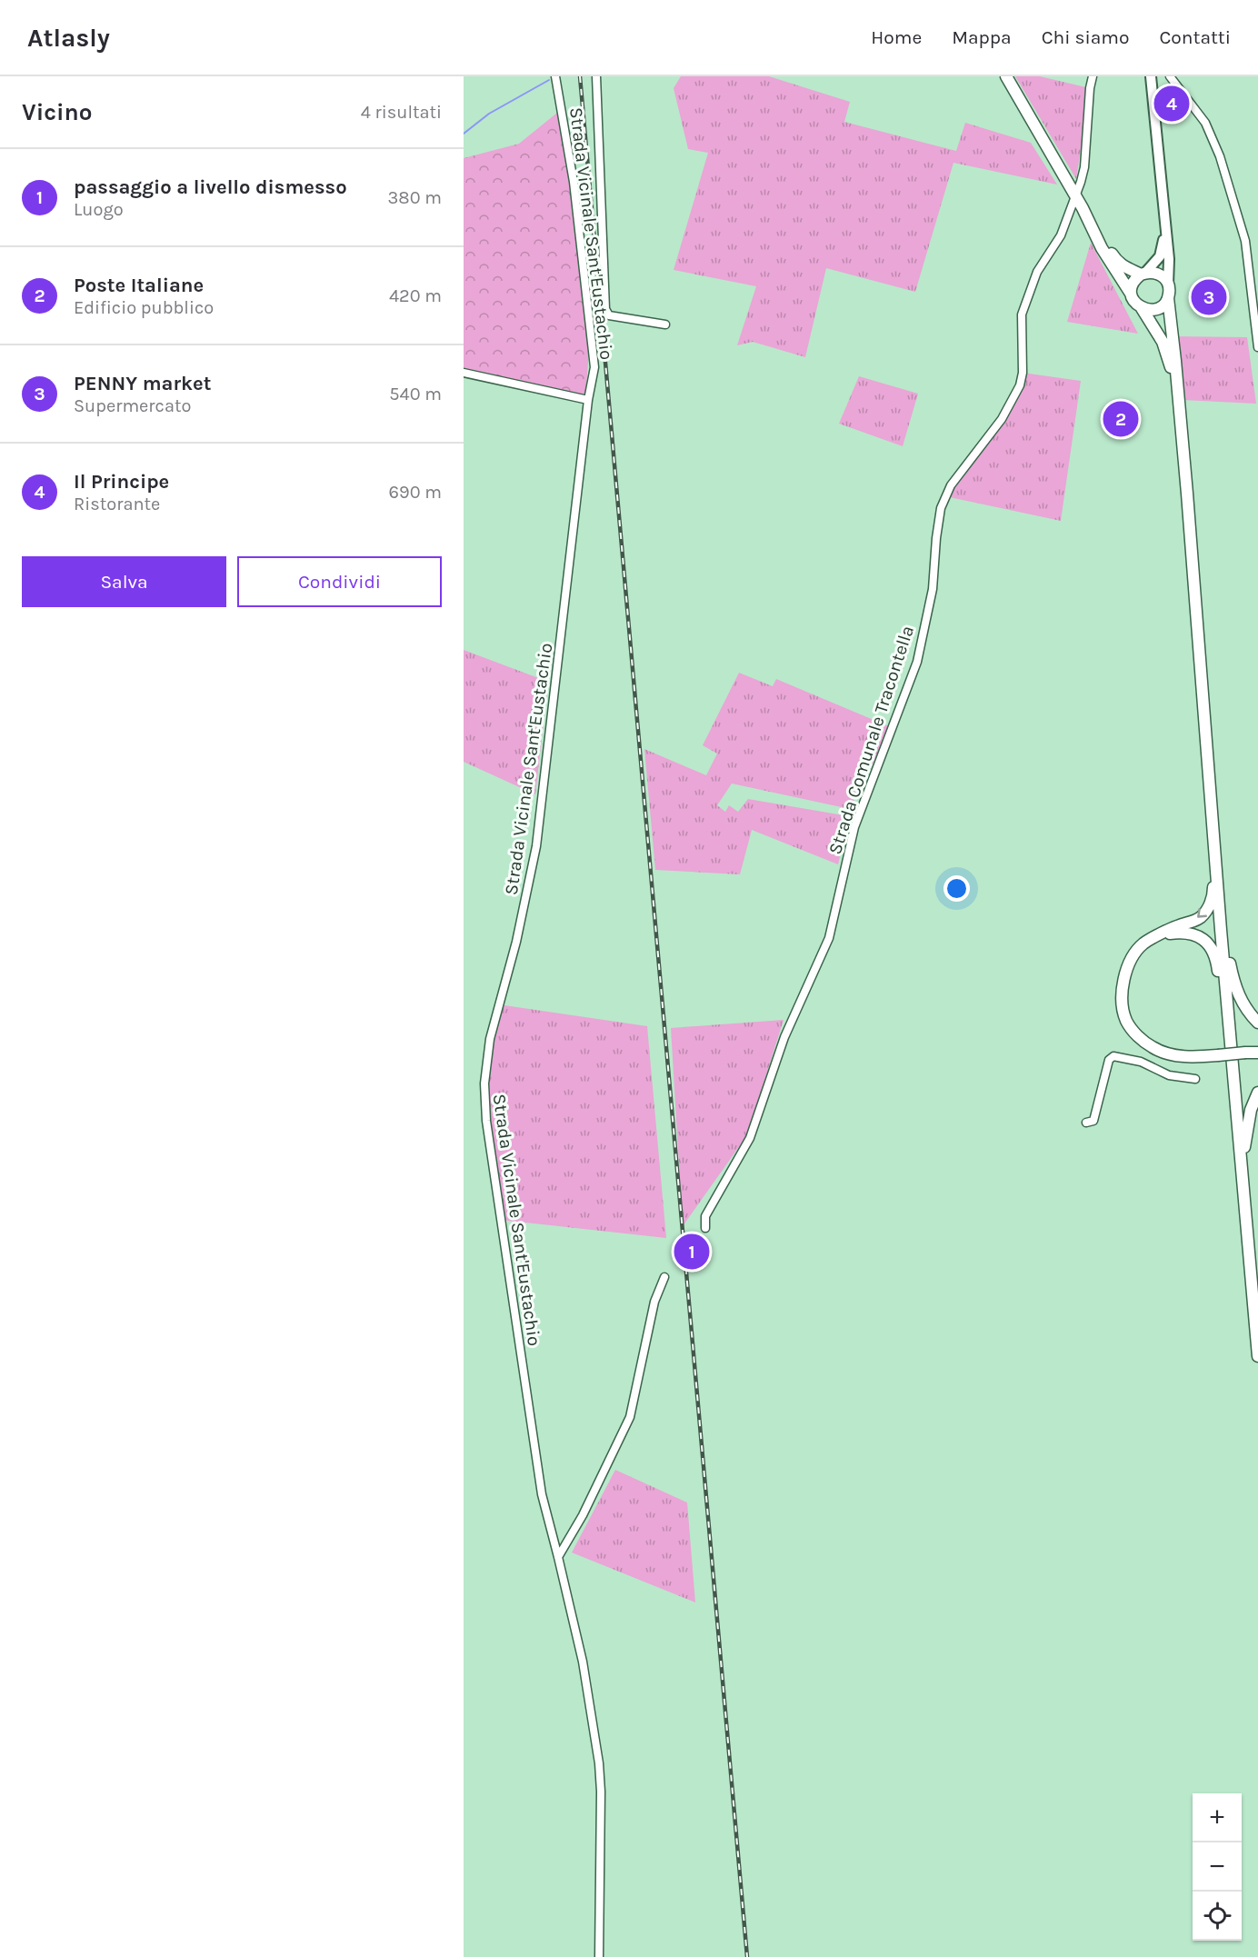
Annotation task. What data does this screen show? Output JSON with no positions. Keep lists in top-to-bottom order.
{
  "streets": {
    "street": ["Strada Vicinale Sant'Eustachio", "Strada Comunale Tracontella"]
  },
  "page": {
    "header": "Atlasly",
    "nav": [
      "Home",
      "Mappa",
      "Chi siamo",
      "Contatti"
    ],
    "heading": ["Vicino", "4 risultati"],
    "pins": [
      "4",
      "3",
      "2",
      "1"
    ],
    "list": [
      {
        "mark": "1",
        "name": "passaggio a livello dismesso",
        "note": "Luogo",
        "value": "380 m"
      },
      {
        "mark": "2",
        "name": "Poste Italiane",
        "note": "Edificio pubblico",
        "value": "420 m"
      },
      {
        "mark": "3",
        "name": "PENNY market",
        "note": "Supermercato",
        "value": "540 m"
      },
      {
        "mark": "4",
        "name": "Il Principe",
        "note": "Ristorante",
        "value": "690 m"
      }
    ],
    "buttons": ["Salva", "Condividi"],
    "map_buttons": ["+", "−"]
  }
}
